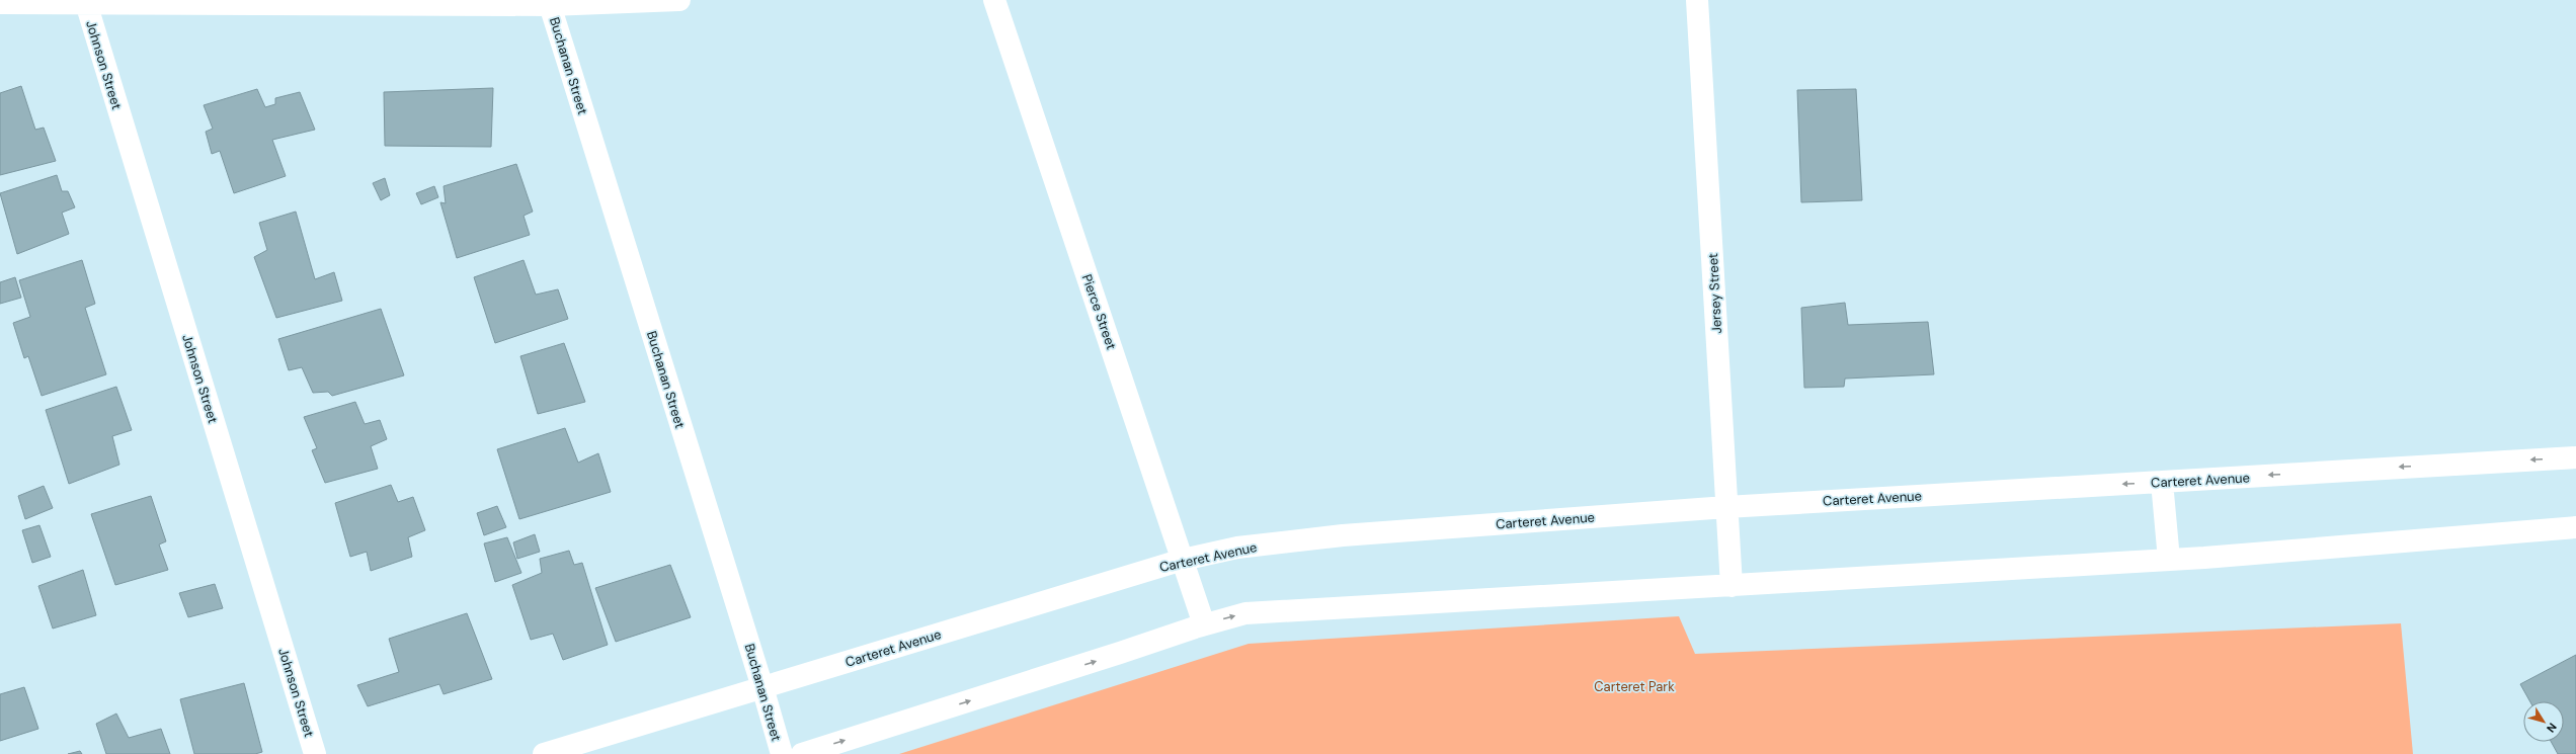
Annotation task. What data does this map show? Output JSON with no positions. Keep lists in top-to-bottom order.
{
  "streets": {
    "street": [
      "Johnson Street",
      "Buchanan Street",
      "Jersey Street",
      "Pierce Street",
      "Carteret Avenue"
    ]
  },
  "crossings": [
    ["Buchanan Street", "Carteret Avenue"],
    ["Jersey Street", "Carteret Avenue"],
    ["Pierce Street", "Carteret Avenue"]
  ],
  "parks": ["Carteret Park"],
  "north": "bottom right"
}
